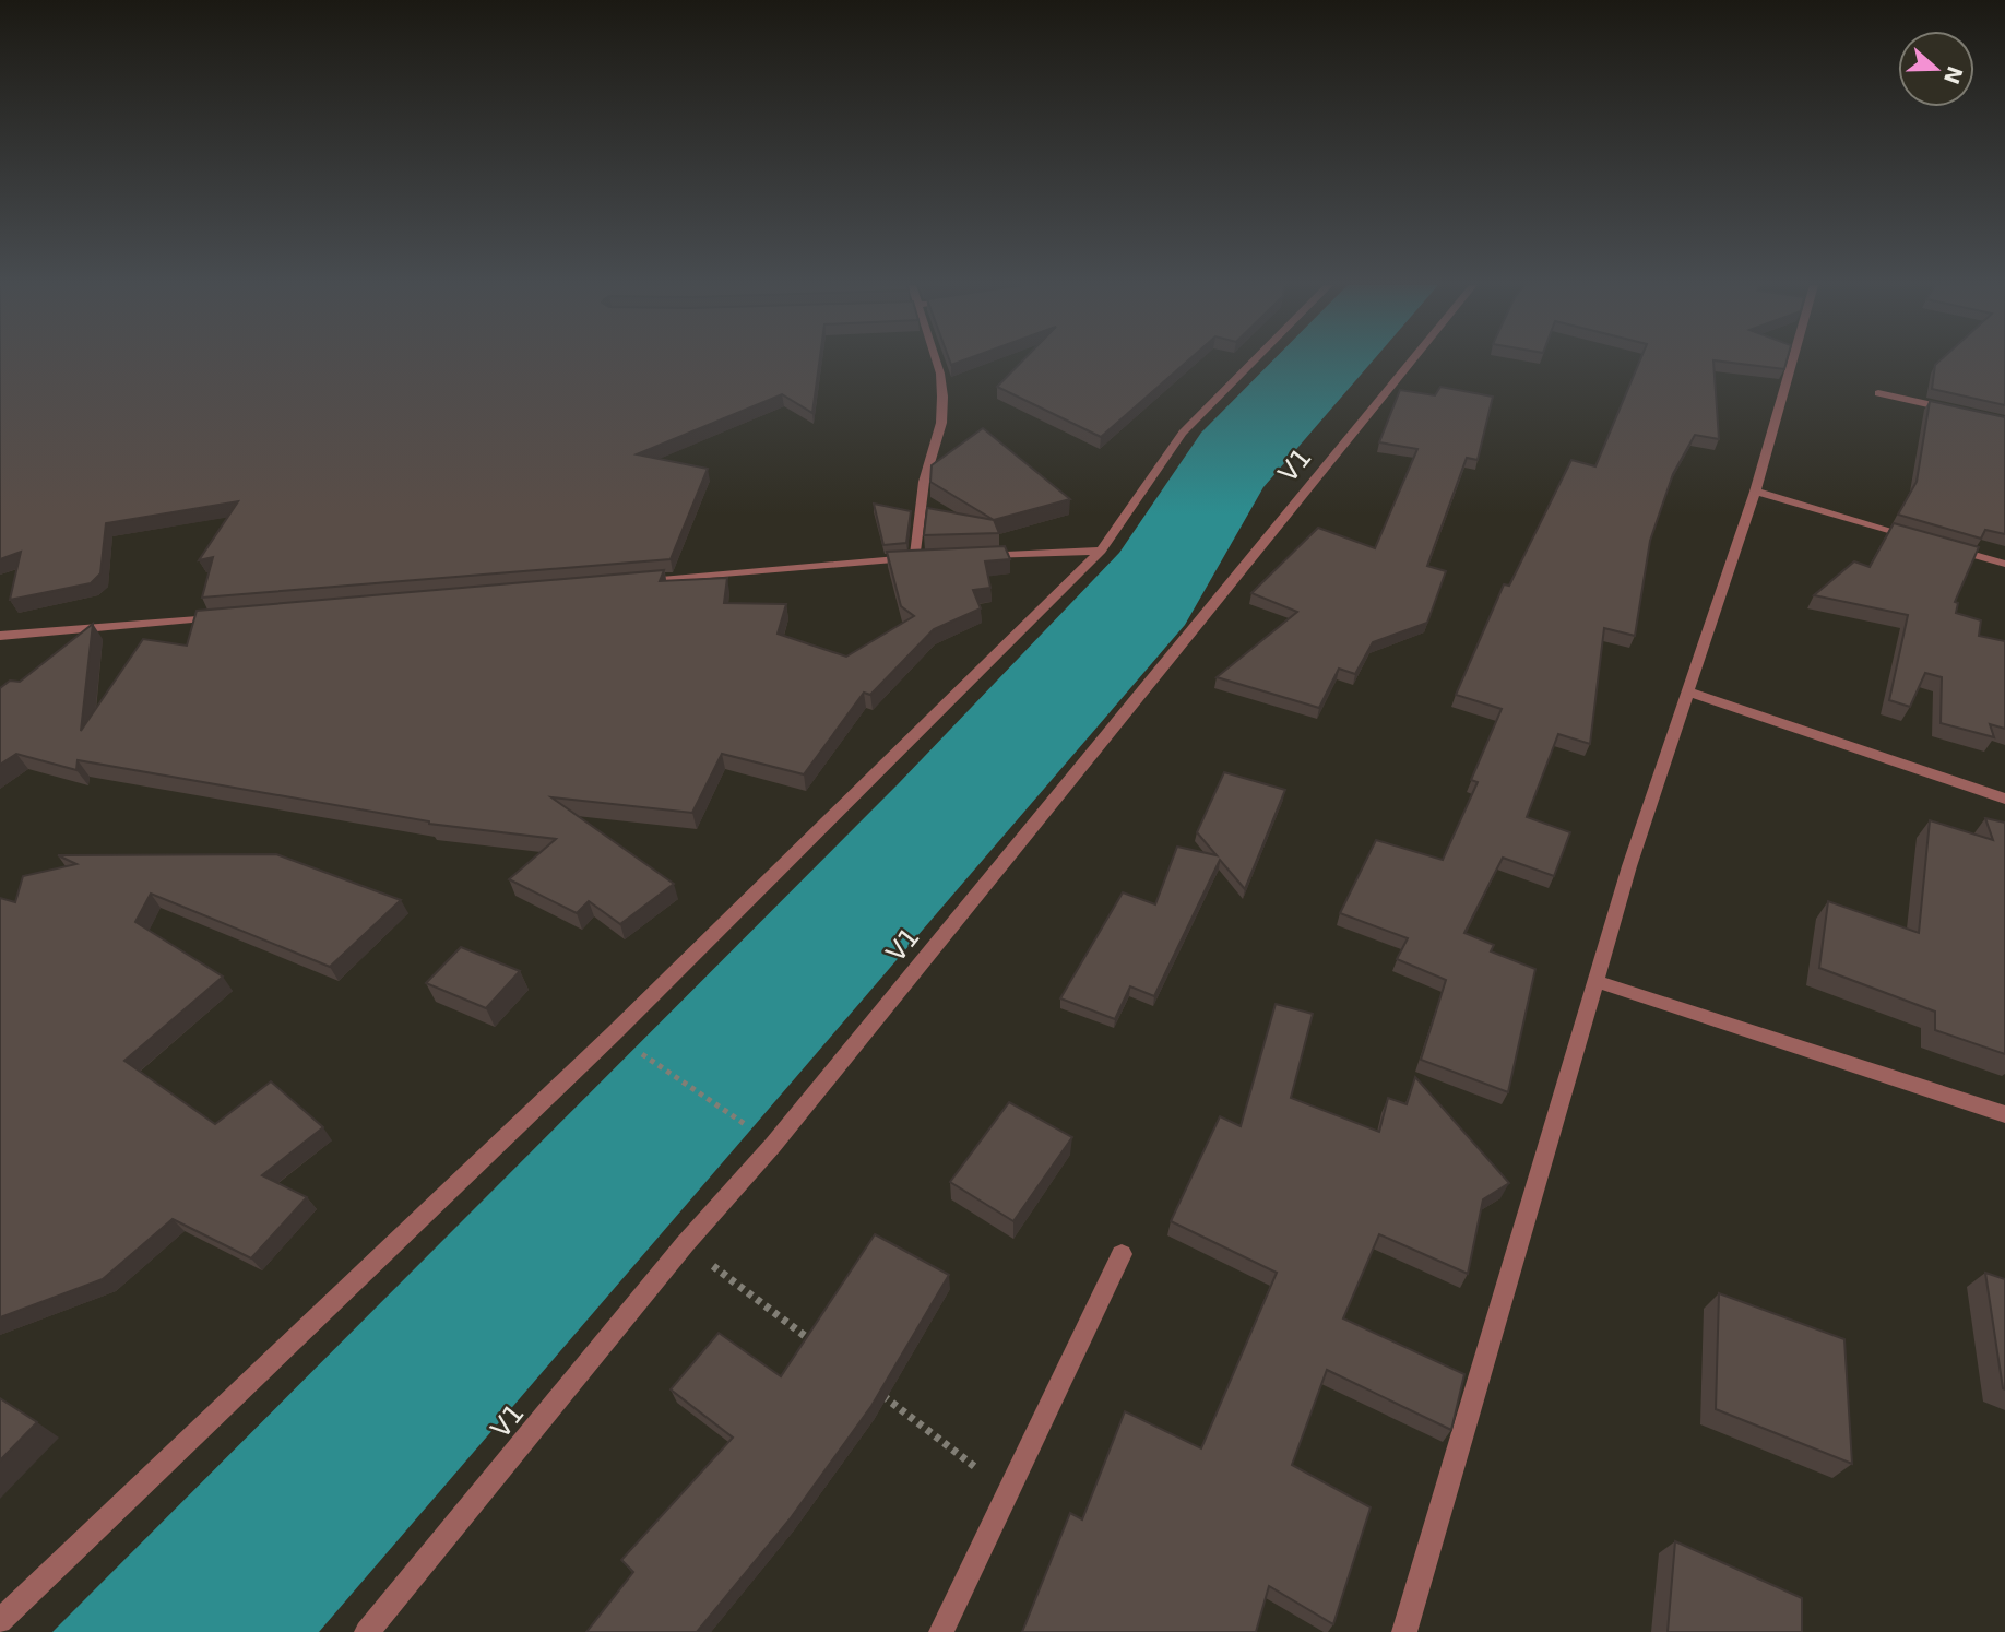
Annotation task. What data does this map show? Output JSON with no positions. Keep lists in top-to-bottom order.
{
  "streets": {
    "street": ["V1"]
  },
  "north": "right"
}
